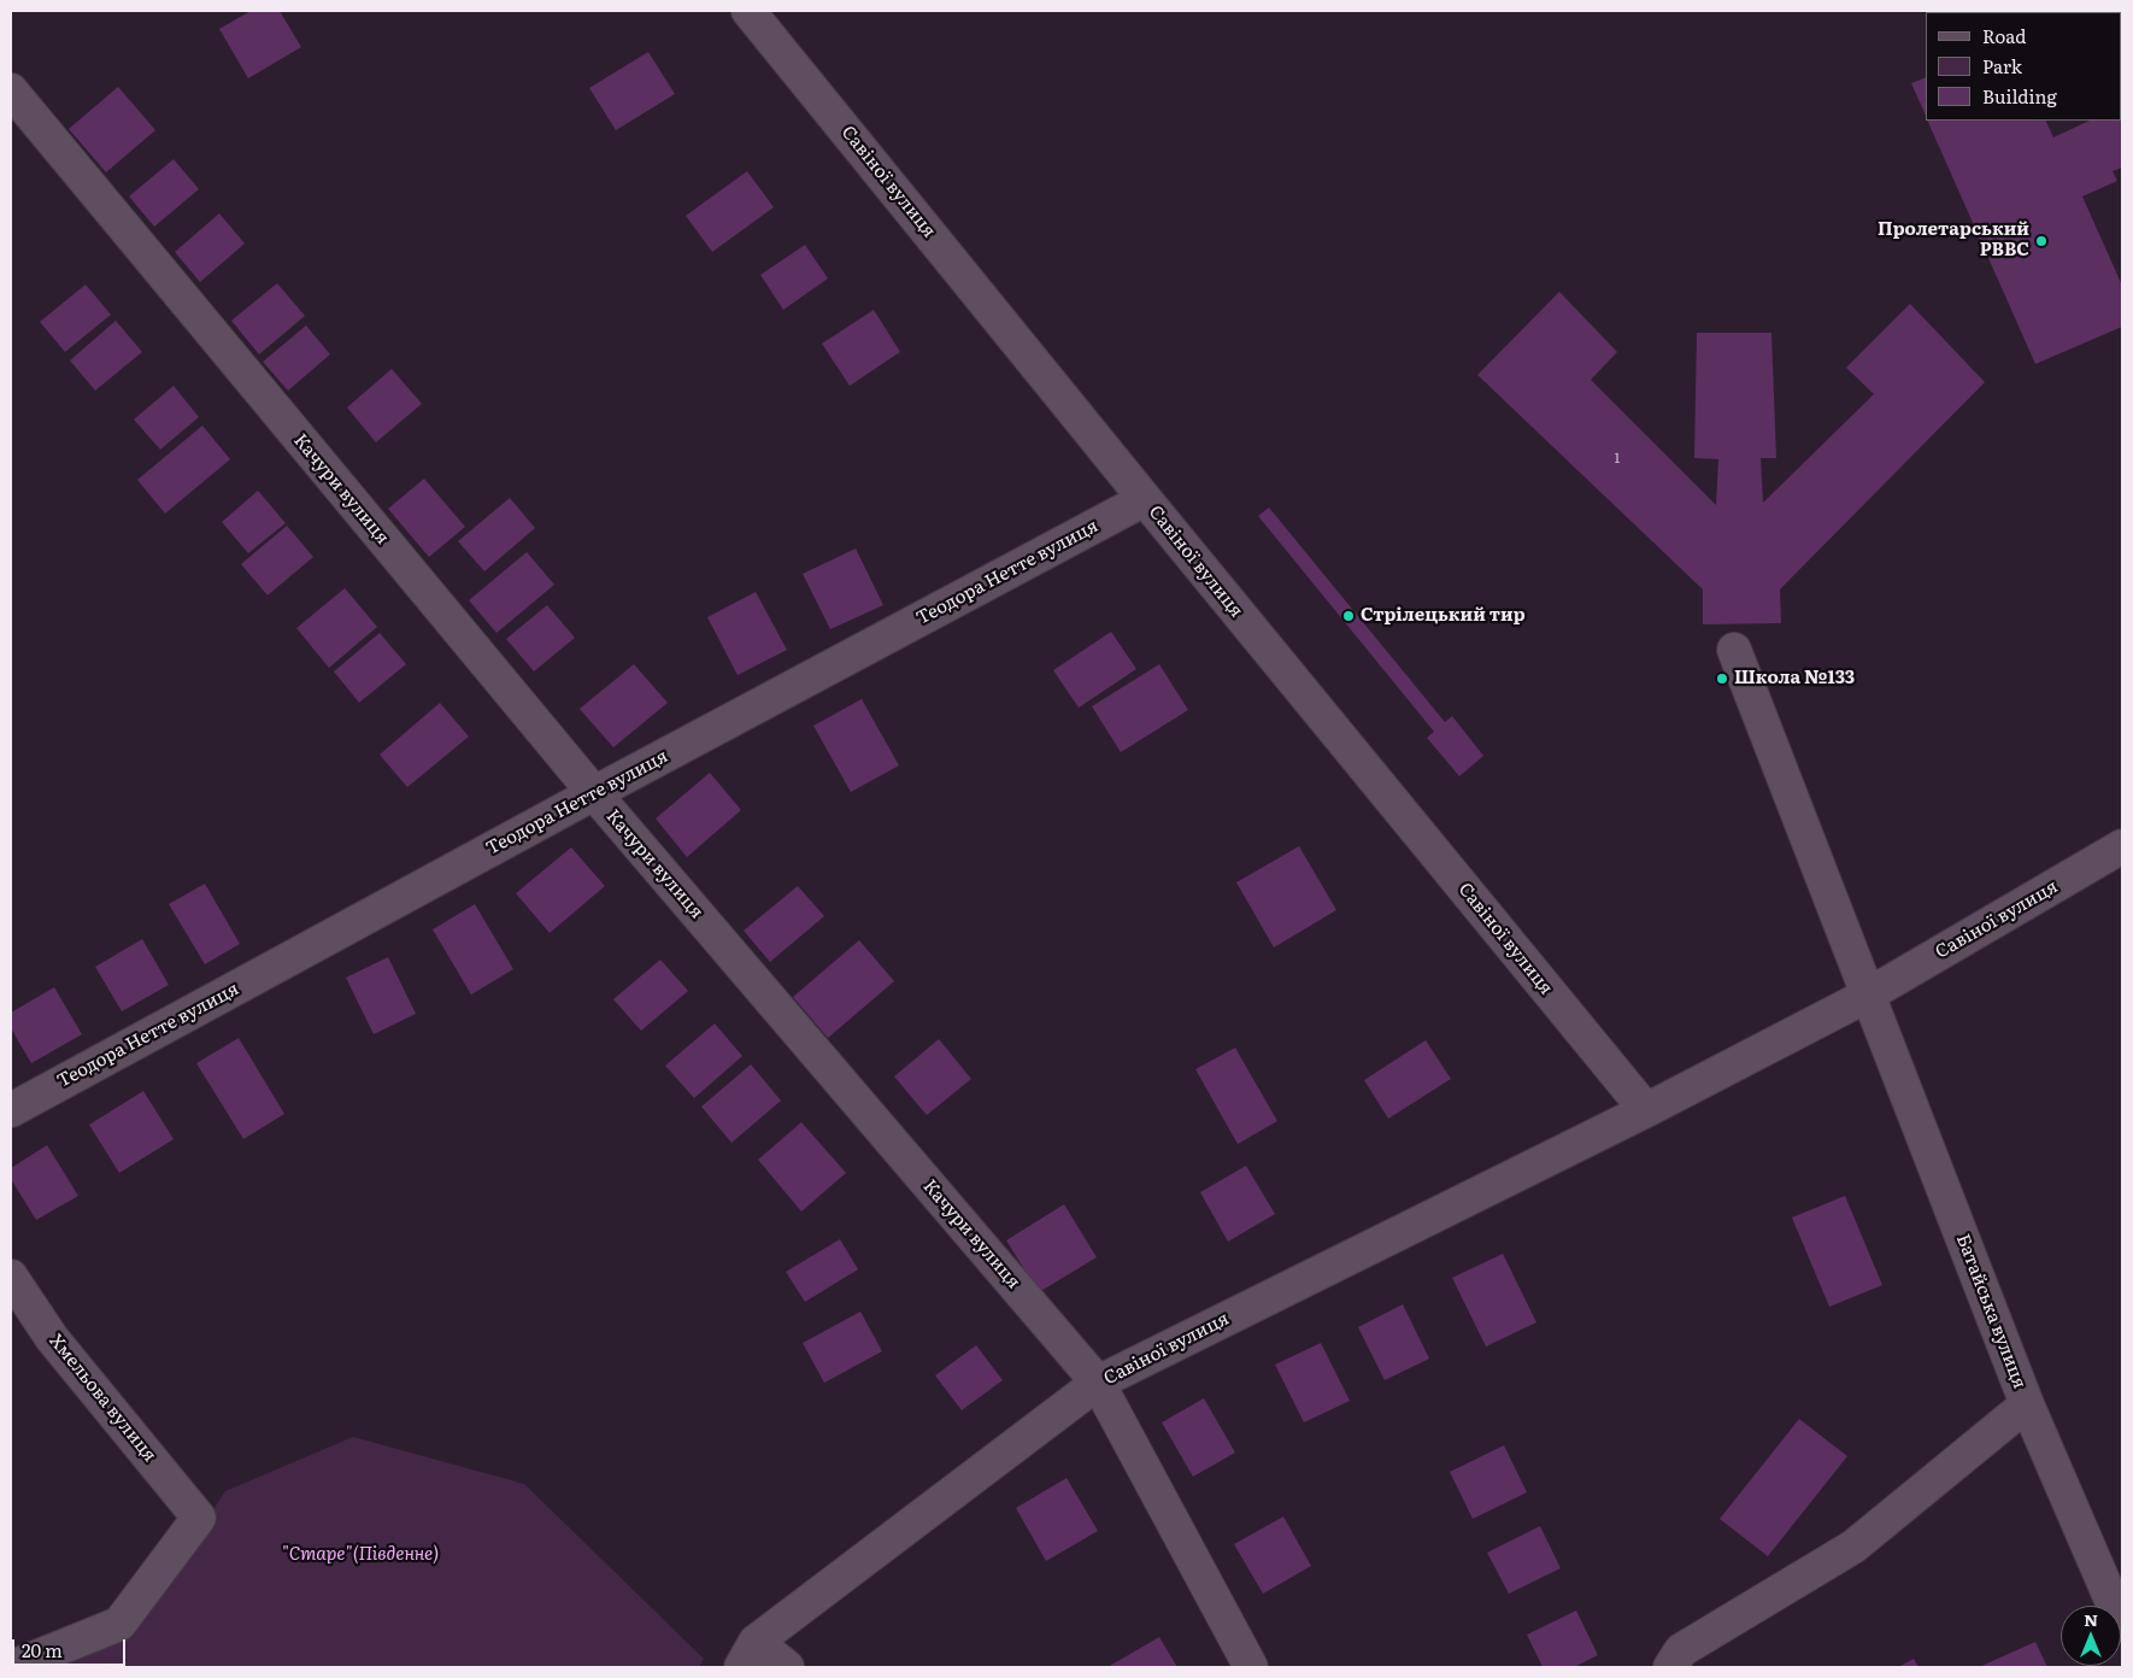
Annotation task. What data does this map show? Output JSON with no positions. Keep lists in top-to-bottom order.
{
  "streets": {
    "street": [
      "Савіної вулиця",
      "Качури вулиця",
      "Теодора Нетте вулиця",
      "Батайська вулиця",
      "Хмельова вулиця"
    ]
  },
  "crossings": [
    ["Савіної вулиця", "Качури вулиця"],
    ["Савіної вулиця", "Теодора Нетте вулиця"],
    ["Савіної вулиця", "Батайська вулиця"],
    ["Качури вулиця", "Теодора Нетте вулиця"]
  ],
  "parks": ["\"Старе\"(Південне)"],
  "places": ["Пролетарський РВВС", "Стрілецький тир", "Школа №133"],
  "house_numbers": ["1"],
  "legend": ["Road", "Park", "Building"],
  "scale_bar": "20 m",
  "north": "top"
}
